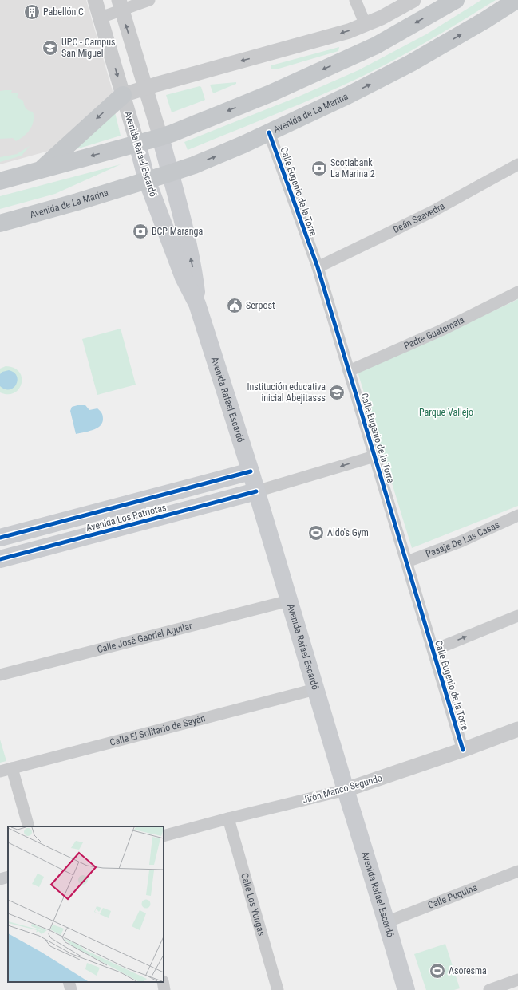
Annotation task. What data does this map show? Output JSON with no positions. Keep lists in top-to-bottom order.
{
  "streets": {
    "main road": ["Avenida de La Marina", "Avenida Rafael Escardó", "Avenida Los Patriotas"],
    "street": [
      "Calle Eugenio de la Torre",
      "Deán Saavedra",
      "Padre Guatemala",
      "Pasaje De Las Casas",
      "Calle José Gabriel Aguilar",
      "Calle El Solitario de Sayán",
      "Jirón Manco Segundo",
      "Calle Puquina",
      "Calle Los Yungas"
    ]
  },
  "crossings": [
    ["Avenida de La Marina", "Avenida Rafael Escardó"],
    ["Avenida de La Marina", "Calle Eugenio de la Torre"],
    ["Avenida Rafael Escardó", "Avenida Los Patriotas"],
    ["Avenida Rafael Escardó", "Calle José Gabriel Aguilar"],
    ["Avenida Rafael Escardó", "Calle El Solitario de Sayán"],
    ["Avenida Rafael Escardó", "Jirón Manco Segundo"],
    ["Avenida Rafael Escardó", "Calle Puquina"],
    ["Calle Eugenio de la Torre", "Deán Saavedra"],
    ["Calle Eugenio de la Torre", "Padre Guatemala"],
    ["Calle Eugenio de la Torre", "Pasaje De Las Casas"],
    ["Calle Eugenio de la Torre", "Jirón Manco Segundo"],
    ["Jirón Manco Segundo", "Calle Los Yungas"]
  ],
  "parks": ["Parque Vallejo"],
  "places": {
    "building": ["Pabellón C"],
    "school or university": ["UPC - Campus San Miguel", "Institución educativa inicial Abejitasss"],
    "bank": ["Scotiabank La Marina 2", "BCP Maranga"],
    "public building": ["Serpost"],
    "sports": ["Aldo's Gym", "Asoresma"]
  }
}
